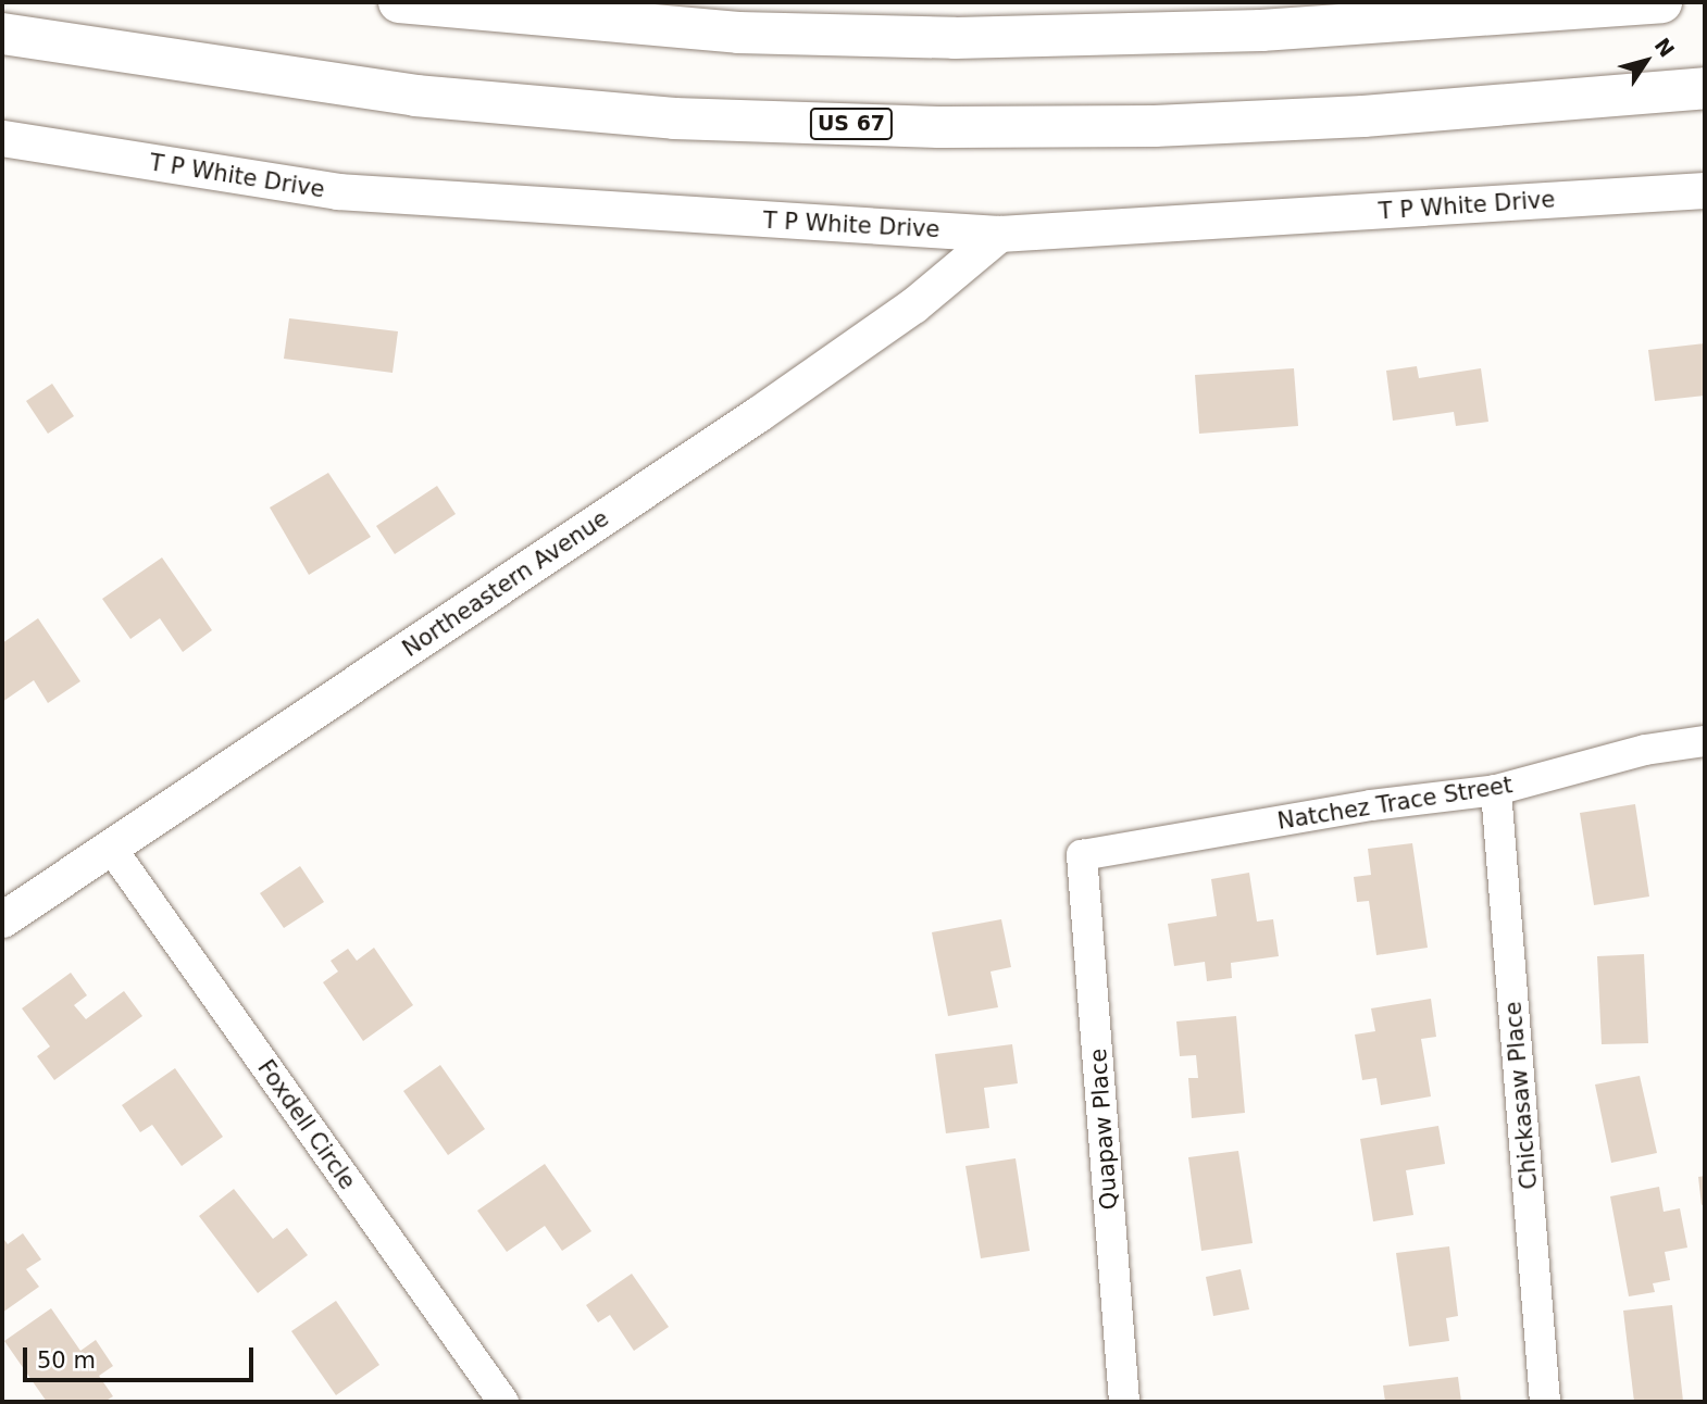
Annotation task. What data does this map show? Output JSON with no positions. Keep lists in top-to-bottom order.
{
  "streets": {
    "highway": ["US 67"],
    "street": [
      "T P White Drive",
      "Northeastern Avenue",
      "Natchez Trace Street",
      "Chickasaw Place",
      "Foxdell Circle",
      "Quapaw Place"
    ]
  },
  "crossings": [
    ["T P White Drive", "Northeastern Avenue"],
    ["Northeastern Avenue", "Foxdell Circle"],
    ["Natchez Trace Street", "Chickasaw Place"],
    ["Natchez Trace Street", "Quapaw Place"]
  ],
  "scale_bar": "50 m",
  "north": "top right"
}
